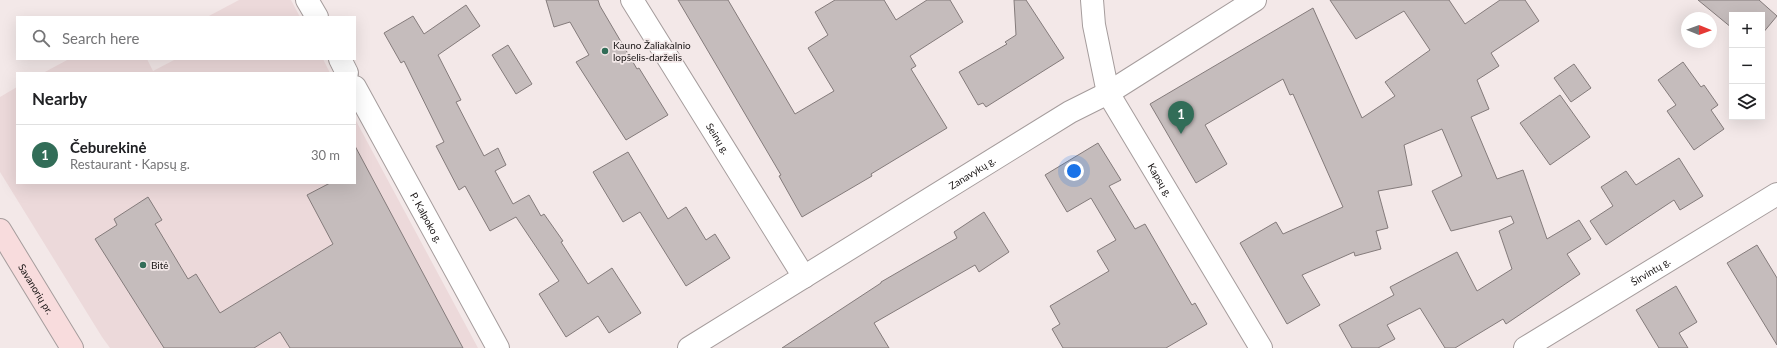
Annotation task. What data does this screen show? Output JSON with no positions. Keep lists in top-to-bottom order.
{
  "streets": {
    "main road": ["Savanorių pr."],
    "street": [
      "Seinų g.",
      "Zanavykų g.",
      "Kapsų g.",
      "P. Kalpoko g.",
      "Širvintų g."
    ]
  },
  "crossings": [
    ["Seinų g.", "Zanavykų g."],
    ["Zanavykų g.", "Kapsų g."]
  ],
  "places": ["Kauno Žaliakalnio lopšelis-darželis", "Bitė"],
  "north": "right",
  "page": {
    "map_buttons": ["+", "−"],
    "search": "Search here",
    "heading": "Nearby",
    "pins": "1",
    "list": [
      {
        "mark": "1",
        "name": "Čeburekinė",
        "note": "Restaurant · Kapsų g.",
        "value": "30 m"
      }
    ]
  }
}
